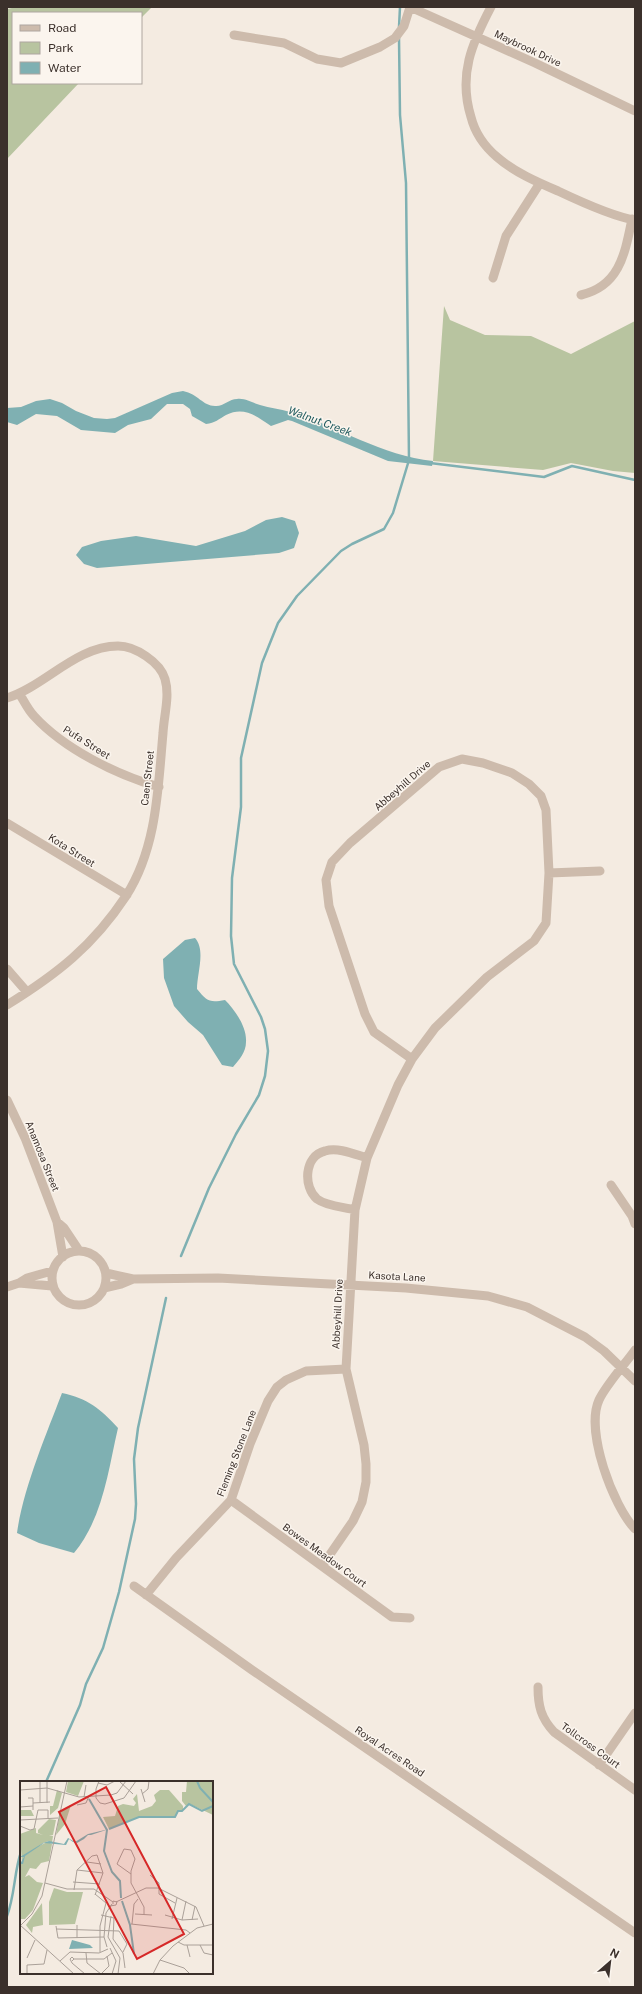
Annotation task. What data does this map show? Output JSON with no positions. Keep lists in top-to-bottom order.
{
  "streets": {
    "street": [
      "Maybrook Drive",
      "Pufa Street",
      "Caen Street",
      "Abbeyhill Drive",
      "Kota Street",
      "Anamosa Street",
      "Kasota Lane",
      "Fleming Stone Lane",
      "Bowes Meadow Court",
      "Tollcross Court",
      "Royal Acres Road"
    ]
  },
  "crossings": [
    ["Pufa Street", "Caen Street"],
    ["Caen Street", "Kota Street"],
    ["Abbeyhill Drive", "Kasota Lane"],
    ["Abbeyhill Drive", "Fleming Stone Lane"],
    ["Abbeyhill Drive", "Bowes Meadow Court"],
    ["Anamosa Street", "Kasota Lane"],
    ["Fleming Stone Lane", "Bowes Meadow Court"],
    ["Fleming Stone Lane", "Royal Acres Road"]
  ],
  "water": ["Walnut Creek"],
  "legend": ["Road", "Park", "Water"],
  "north": "top right"
}
